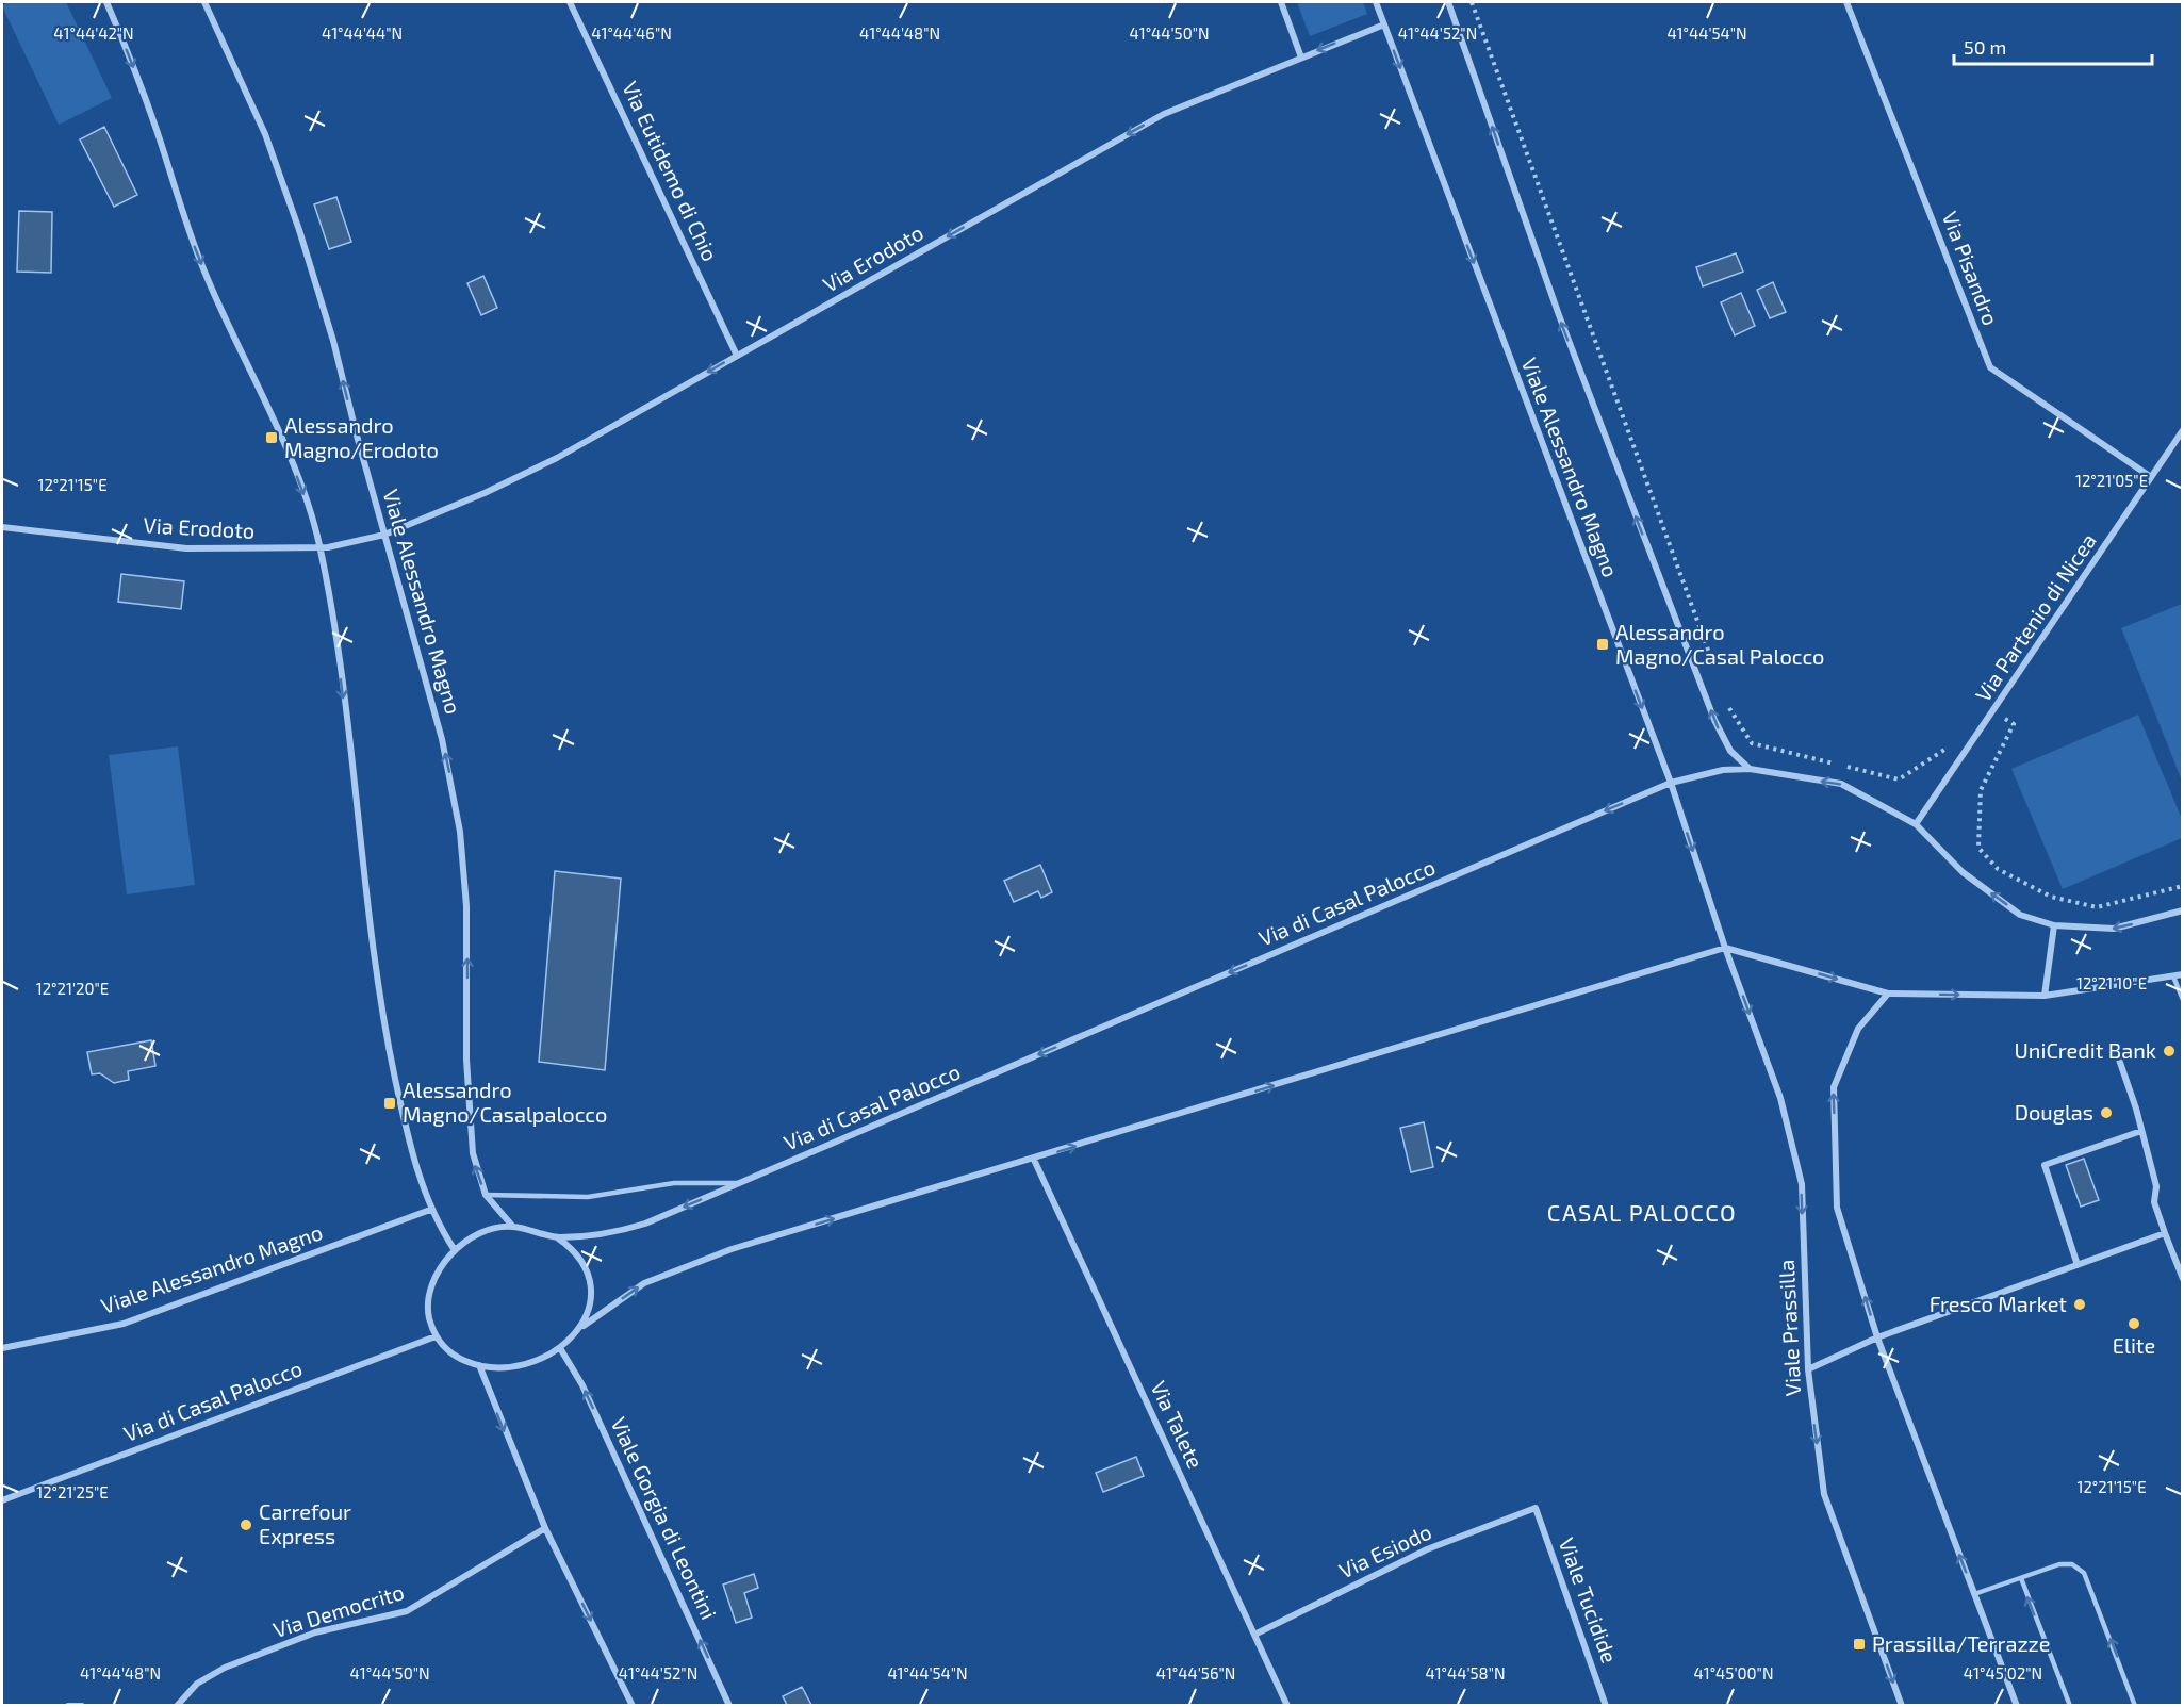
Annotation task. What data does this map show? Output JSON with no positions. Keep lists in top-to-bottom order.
{
  "streets": {
    "street": [
      "Via Eutidemo di Chio",
      "Via Erodoto",
      "Via Pisandro",
      "Viale Alessandro Magno",
      "Via Partenio di Nicea",
      "Via di Casal Palocco",
      "Viale Prassilla",
      "Via Talete",
      "Viale Gorgia di Leontini",
      "Via Esiodo",
      "Viale Tucidide",
      "Via Democrito"
    ]
  },
  "crossings": [
    ["Via Eutidemo di Chio", "Via Erodoto"],
    ["Via Erodoto", "Viale Alessandro Magno"],
    ["Via Pisandro", "Via Partenio di Nicea"],
    ["Viale Alessandro Magno", "Via di Casal Palocco"],
    ["Viale Alessandro Magno", "Viale Prassilla"],
    ["Viale Alessandro Magno", "Viale Gorgia di Leontini"],
    ["Via Partenio di Nicea", "Via di Casal Palocco"],
    ["Via di Casal Palocco", "Viale Gorgia di Leontini"],
    ["Via Talete", "Via Esiodo"],
    ["Via Esiodo", "Viale Tucidide"]
  ],
  "one_way": [
    "Via Erodoto",
    "Via di Casal Palocco",
    "Viale Prassilla",
    "Viale Gorgia di Leontini"
  ],
  "districts": ["CASAL PALOCCO"],
  "places": {
    "transit": [
      "Alessandro Magno/Erodoto",
      "Alessandro Magno/Casal Palocco",
      "Alessandro Magno/Casalpalocco",
      "Prassilla/Terrazze"
    ],
    "other": [
      "UniCredit Bank",
      "Douglas",
      "Fresco Market",
      "Elite",
      "Carrefour Express"
    ]
  },
  "scale_bar": "50 m",
  "coordinates": [
    "41°44'44\"N",
    "41°44'46\"N",
    "41°44'48\"N",
    "41°44'50\"N",
    "41°44'52\"N",
    "41°44'42\"N",
    "41°44'54\"N",
    "12°21'05\"E",
    "12°21'15\"E",
    "12°21'10\"E",
    "12°21'20\"E",
    "12°21'25\"E",
    "41°44'56\"N",
    "41°44'58\"N",
    "41°45'00\"N",
    "41°45'02\"N"
  ]
}
